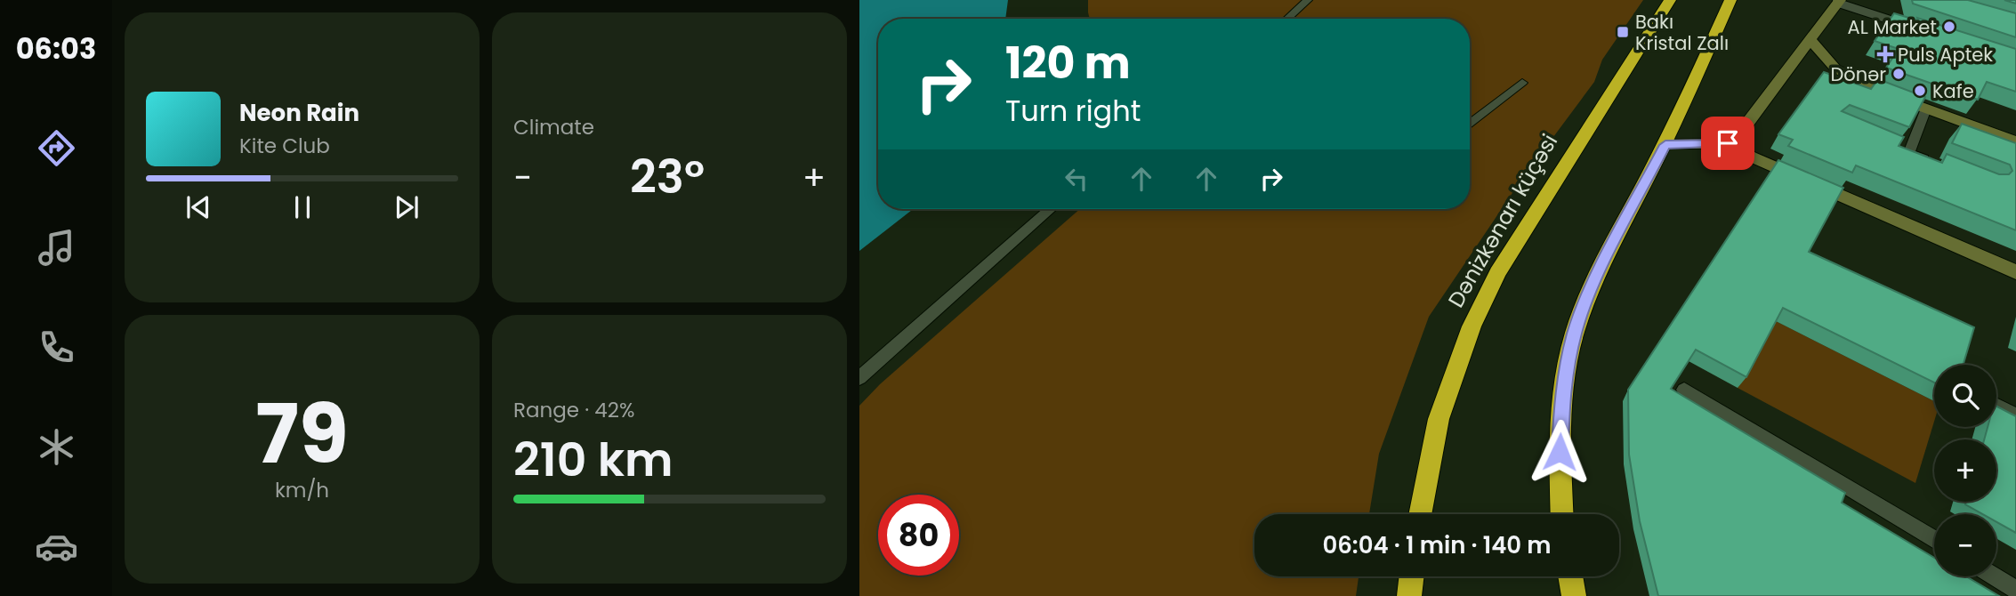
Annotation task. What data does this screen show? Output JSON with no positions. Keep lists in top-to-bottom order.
{
  "streets": {
    "highway": ["Dənizkənarı küçəsi"]
  },
  "places": {
    "other": ["AL Market", "Dönər", "Kafe"],
    "transit": ["Bakı Kristal Zalı"],
    "health": ["Puls Aptek"]
  },
  "page": {
    "tabs": "06:03",
    "tile": [
      "Climate",
      ["79", "km/h"],
      ["Range · 42%", "210 km"]
    ],
    "turn": ["120 m", "Turn right"],
    "song": ["Neon Rain", "Kite Club"],
    "heat": ["−", "23°", "+"],
    "map_buttons": ["+", "−"],
    "limit": "80",
    "trip": "06:04 · 1 min · 140 m"
  }
}
